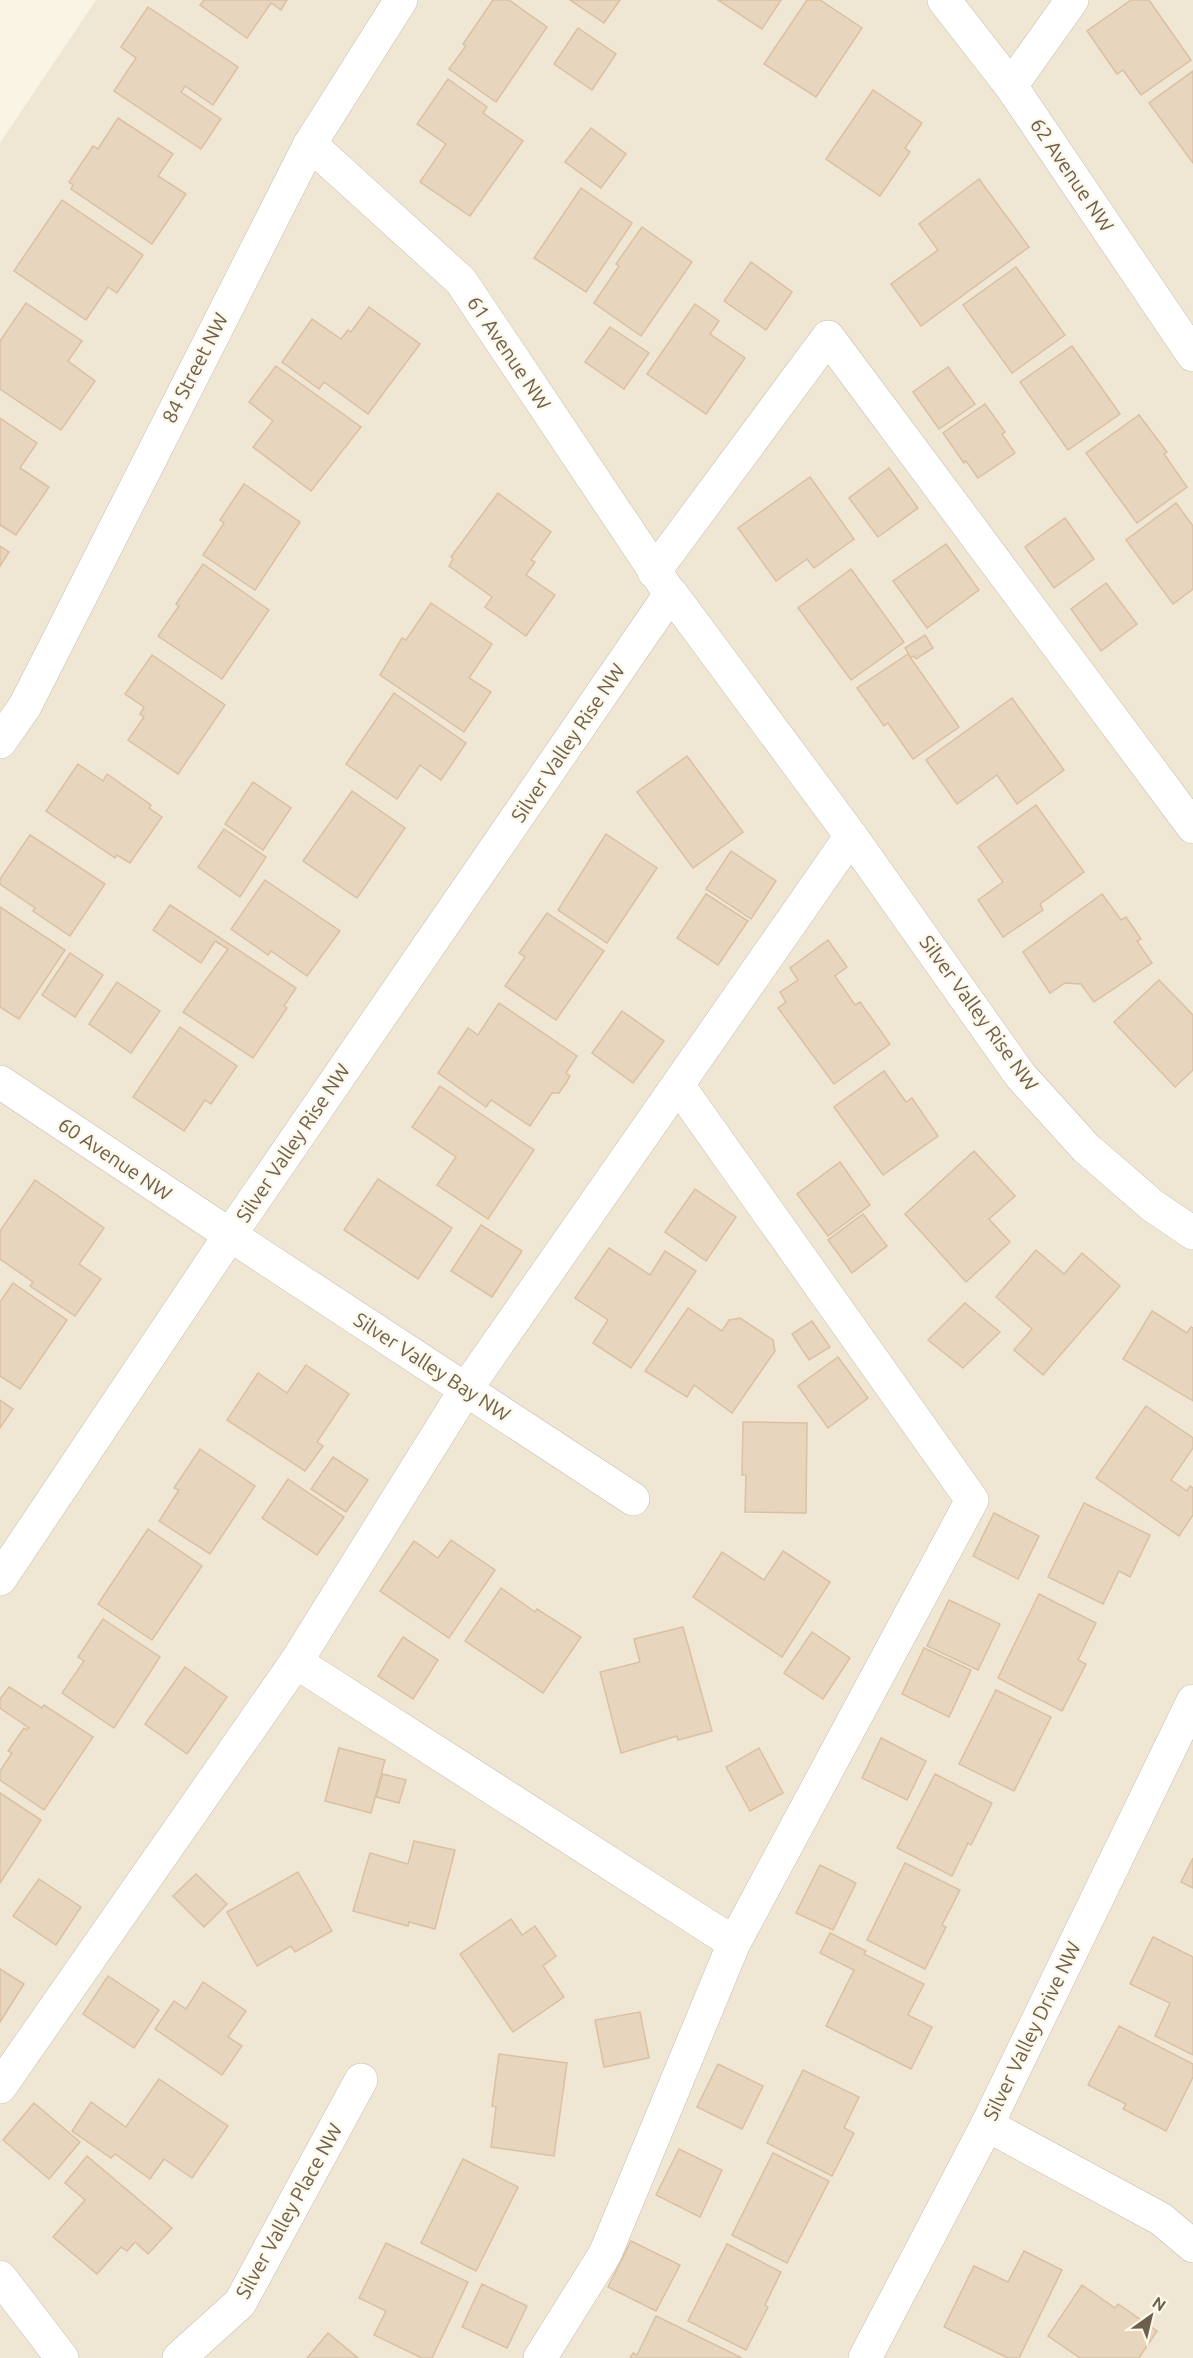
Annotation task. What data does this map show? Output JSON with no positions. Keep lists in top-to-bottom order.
{
  "streets": {
    "street": [
      "62 Avenue NW",
      "61 Avenue NW",
      "84 Street NW",
      "Silver Valley Rise NW",
      "60 Avenue NW",
      "Silver Valley Bay NW",
      "Silver Valley Drive NW",
      "Silver Valley Place NW"
    ]
  },
  "crossings": [
    ["61 Avenue NW", "84 Street NW"],
    ["61 Avenue NW", "Silver Valley Rise NW"],
    ["Silver Valley Rise NW", "60 Avenue NW"],
    ["Silver Valley Rise NW", "Silver Valley Bay NW"],
    ["60 Avenue NW", "Silver Valley Bay NW"]
  ],
  "north": "top right"
}
